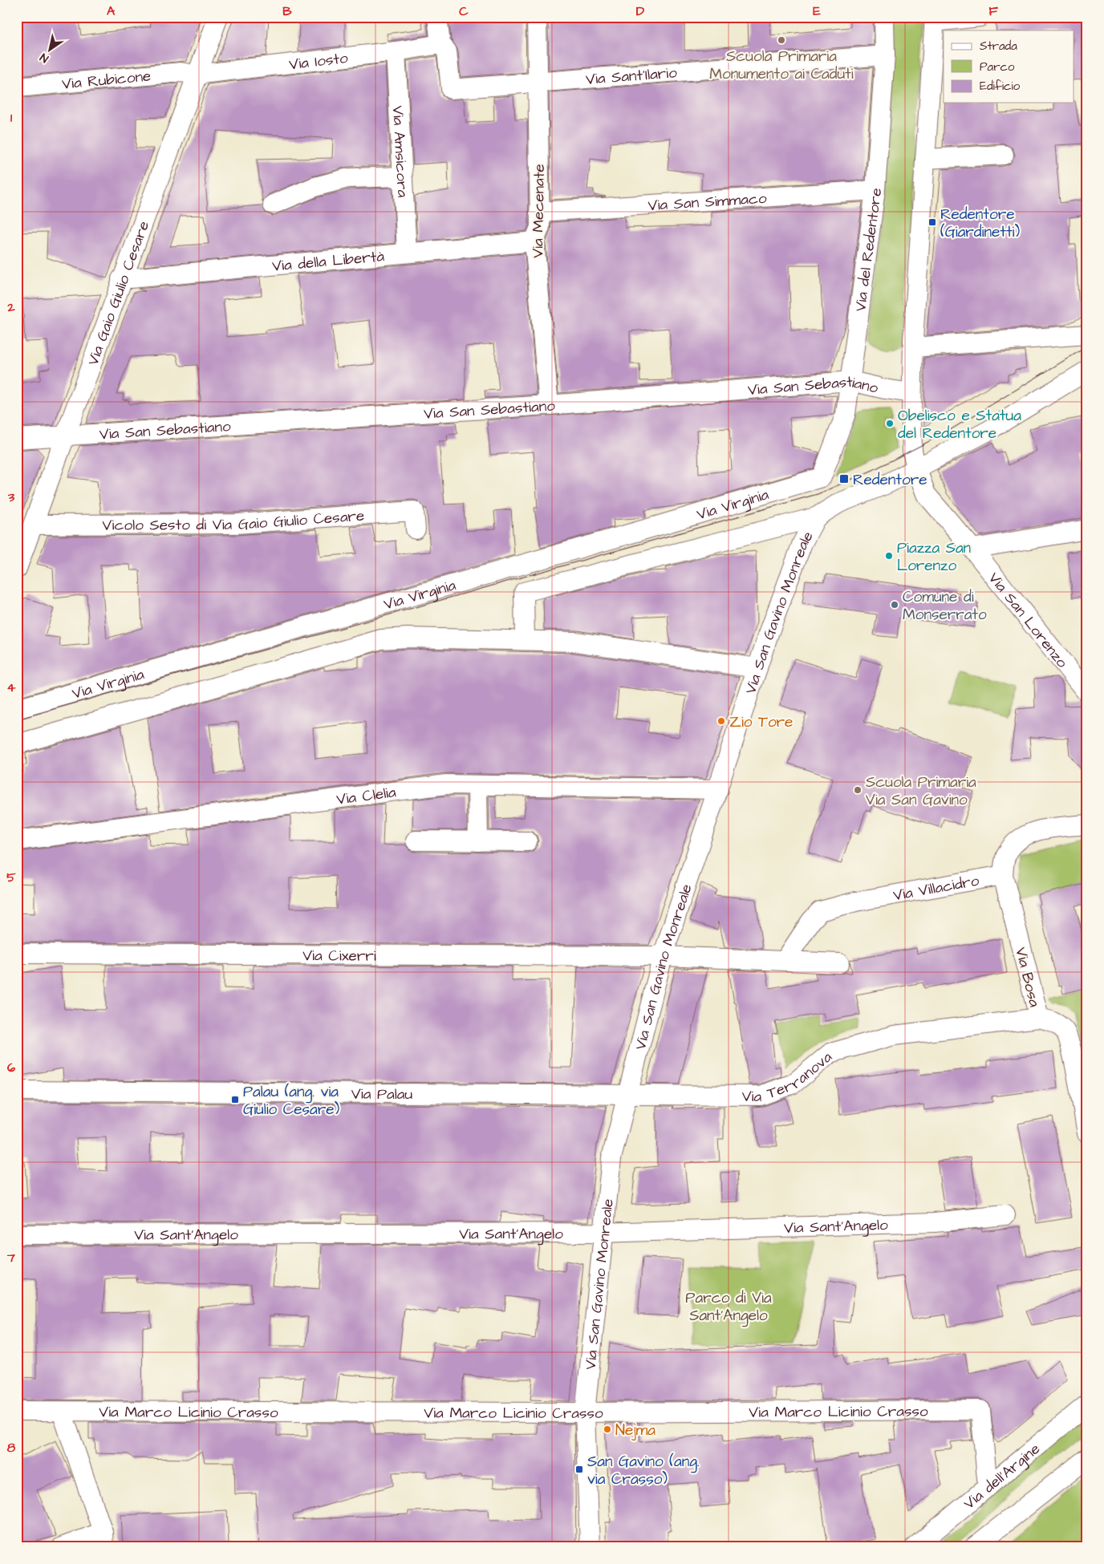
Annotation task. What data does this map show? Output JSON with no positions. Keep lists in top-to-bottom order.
{
  "streets": {
    "street": [
      "Via Iosto",
      "Via Sant'Ilario",
      "Via Rubicone",
      "Via Amsicora",
      "Via San Simmaco",
      "Via Mecenate",
      "Via del Redentore",
      "Via della Libertà",
      "Via Gaio Giulio Cesare",
      "Via San Sebastiano",
      "Via Virginia",
      "Vicolo Sesto di Via Gaio Giulio Cesare",
      "Via San Gavino Monreale",
      "Via San Lorenzo",
      "Via Clelia",
      "Via Villacidro",
      "Via Cixerri",
      "Via Bosa",
      "Via Terranova",
      "Via Palau",
      "Via Sant'Angelo",
      "Via Marco Licinio Crasso",
      "Via dell'Argine"
    ]
  },
  "crossings": [
    ["Via Iosto", "Via Sant'Ilario"],
    ["Via Iosto", "Via Rubicone"],
    ["Via Iosto", "Via Amsicora"],
    ["Via Iosto", "Via Gaio Giulio Cesare"],
    ["Via Sant'Ilario", "Via Mecenate"],
    ["Via Sant'Ilario", "Via del Redentore"],
    ["Via Rubicone", "Via Gaio Giulio Cesare"],
    ["Via Amsicora", "Via della Libertà"],
    ["Via San Simmaco", "Via Mecenate"],
    ["Via San Simmaco", "Via del Redentore"],
    ["Via Mecenate", "Via della Libertà"],
    ["Via Mecenate", "Via San Sebastiano"],
    ["Via del Redentore", "Via San Sebastiano"],
    ["Via del Redentore", "Via Virginia"],
    ["Via della Libertà", "Via Gaio Giulio Cesare"],
    ["Via Gaio Giulio Cesare", "Via San Sebastiano"],
    ["Via Gaio Giulio Cesare", "Vicolo Sesto di Via Gaio Giulio Cesare"],
    ["Via San Gavino Monreale", "Via San Lorenzo"],
    ["Via San Gavino Monreale", "Via Clelia"],
    ["Via San Gavino Monreale", "Via Cixerri"],
    ["Via San Gavino Monreale", "Via Terranova"],
    ["Via San Gavino Monreale", "Via Palau"],
    ["Via San Gavino Monreale", "Via Sant'Angelo"],
    ["Via San Gavino Monreale", "Via Marco Licinio Crasso"],
    ["Via Villacidro", "Via Bosa"],
    ["Via Bosa", "Via Terranova"],
    ["Via Terranova", "Via Palau"],
    ["Via Marco Licinio Crasso", "Via dell'Argine"]
  ],
  "parks": ["Parco di Via Sant'Angelo"],
  "places": {
    "other": [
      "Scuola Primaria Monumento ai Caduti",
      "Obelisco e Statua del Redentore",
      "Piazza San Lorenzo",
      "Comune di Monserrato",
      "Zio Tore",
      "Scuola Primaria Via San Gavino",
      "Nejma"
    ],
    "transit": [
      "Redentore (Giardinetti)",
      "Redentore",
      "Palau (ang. via Giulio Cesare)",
      "San Gavino (ang. via Crasso)"
    ]
  },
  "legend": ["Strada", "Parco", "Edificio"],
  "north": "bottom left",
  "grid": {
    "columns": [
      "A",
      "B",
      "C",
      "D",
      "E",
      "F"
    ],
    "rows": [
      "1",
      "2",
      "3",
      "4",
      "5",
      "6",
      "7",
      "8"
    ]
  }
}
